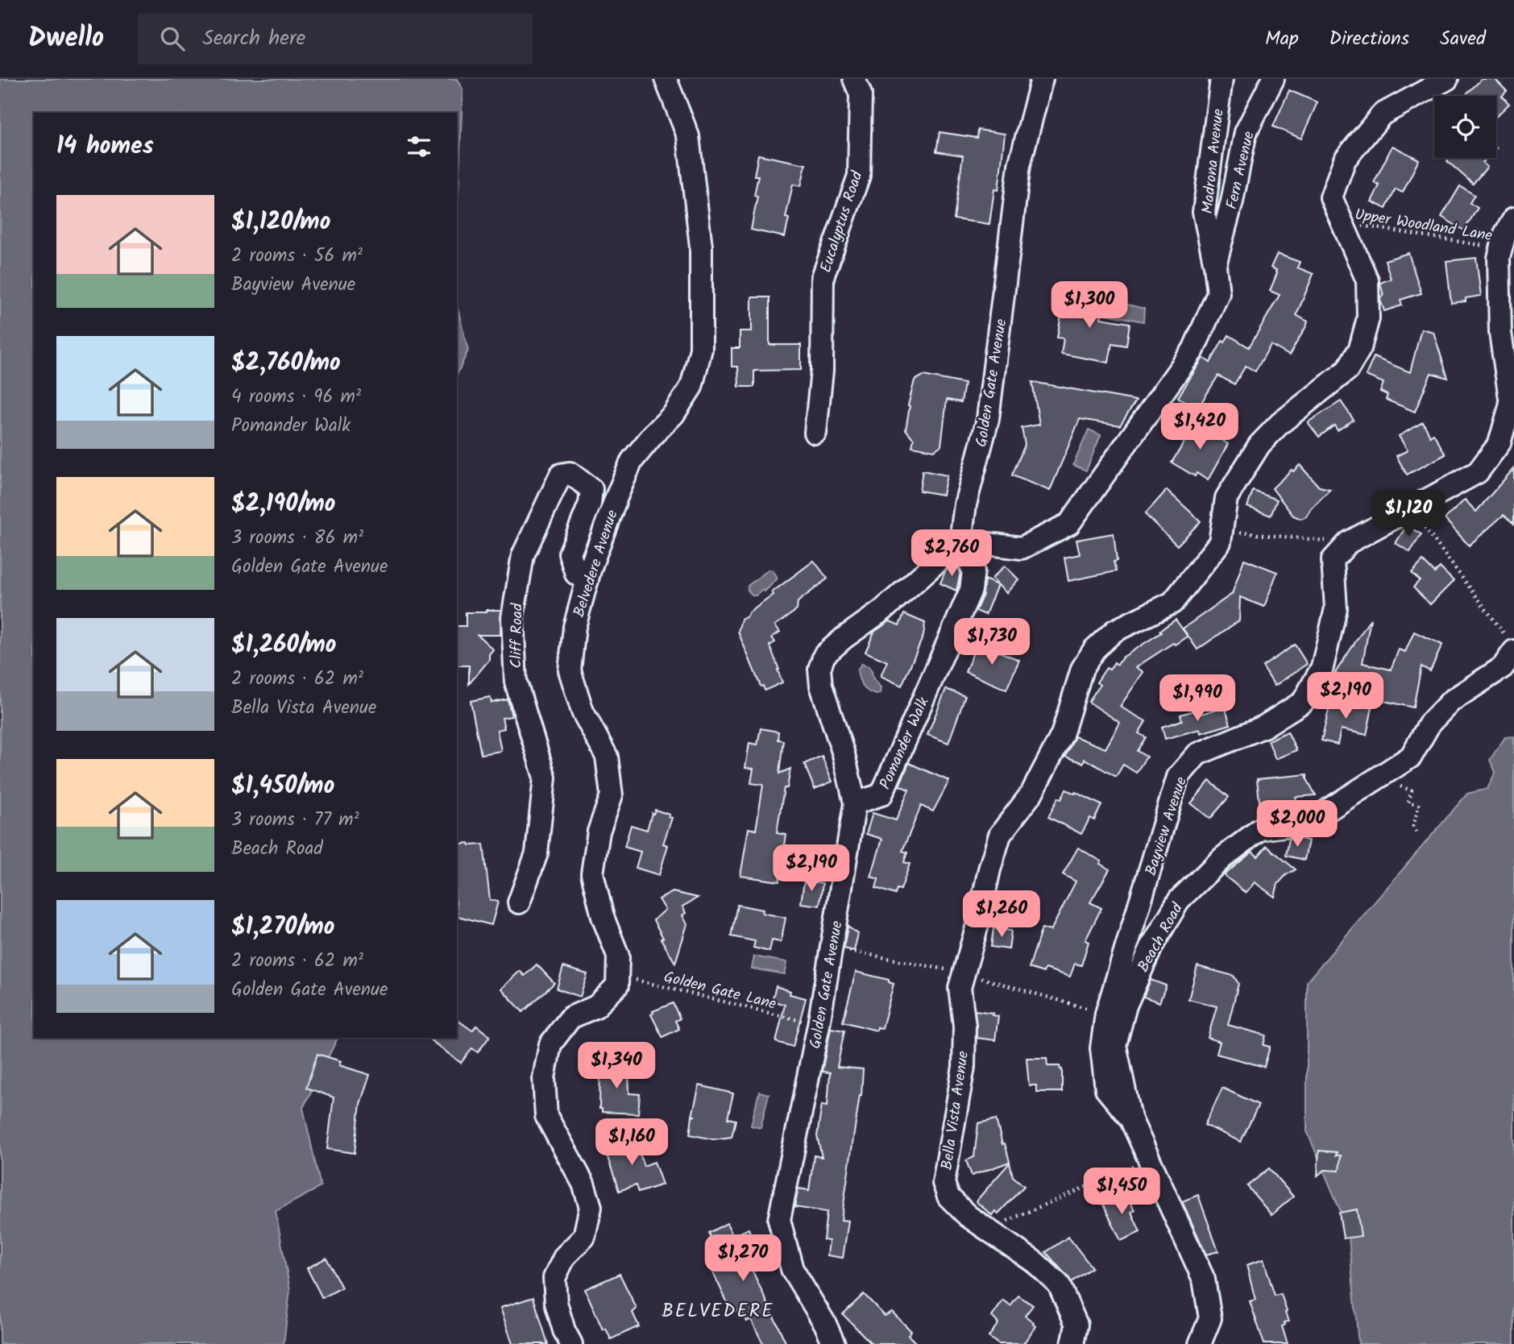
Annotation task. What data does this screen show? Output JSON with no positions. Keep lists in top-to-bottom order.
{
  "streets": {
    "street": [
      "Madrona Avenue",
      "Fern Avenue",
      "Eucalyptus Road",
      "Golden Gate Avenue",
      "Belvedere Avenue",
      "Cliff Road",
      "Pomander Walk",
      "Bayview Avenue",
      "Beach Road",
      "Bella Vista Avenue"
    ],
    "path": ["Upper Woodland Lane", "Golden Gate Lane"]
  },
  "crossings": [
    ["Madrona Avenue", "Fern Avenue"],
    ["Madrona Avenue", "Golden Gate Avenue"],
    ["Madrona Avenue", "Pomander Walk"],
    ["Upper Woodland Lane", "Bayview Avenue"],
    ["Upper Woodland Lane", "Bella Vista Avenue"],
    ["Golden Gate Avenue", "Pomander Walk"],
    ["Golden Gate Avenue", "Golden Gate Lane"],
    ["Belvedere Avenue", "Cliff Road"],
    ["Belvedere Avenue", "Golden Gate Lane"],
    ["Bayview Avenue", "Beach Road"]
  ],
  "districts": ["BELVEDERE"],
  "page": {
    "header": "Dwello",
    "search": "Search here",
    "nav": ["Map", "Directions", "Saved"],
    "heading": "14 homes",
    "list": [
      {
        "name": "$1,120/mo",
        "note": "2 rooms · 56 m² · Bayview Avenue"
      },
      {
        "name": "$2,760/mo",
        "note": "4 rooms · 96 m² · Pomander Walk"
      },
      {
        "name": "$2,190/mo",
        "note": "3 rooms · 86 m² · Golden Gate Avenue"
      },
      {
        "name": "$1,260/mo",
        "note": "2 rooms · 62 m² · Bella Vista Avenue"
      },
      {
        "name": "$1,450/mo",
        "note": "3 rooms · 77 m² · Beach Road"
      },
      {
        "name": "$1,270/mo",
        "note": "2 rooms · 62 m² · Golden Gate Avenue"
      }
    ],
    "price": [
      "$1,300",
      "$1,420",
      "$1,120",
      "$2,760",
      "$1,730",
      "$2,190",
      "$1,990",
      "$2,000",
      "$2,190",
      "$1,260",
      "$1,340",
      "$1,160",
      "$1,450",
      "$1,270"
    ]
  }
}
